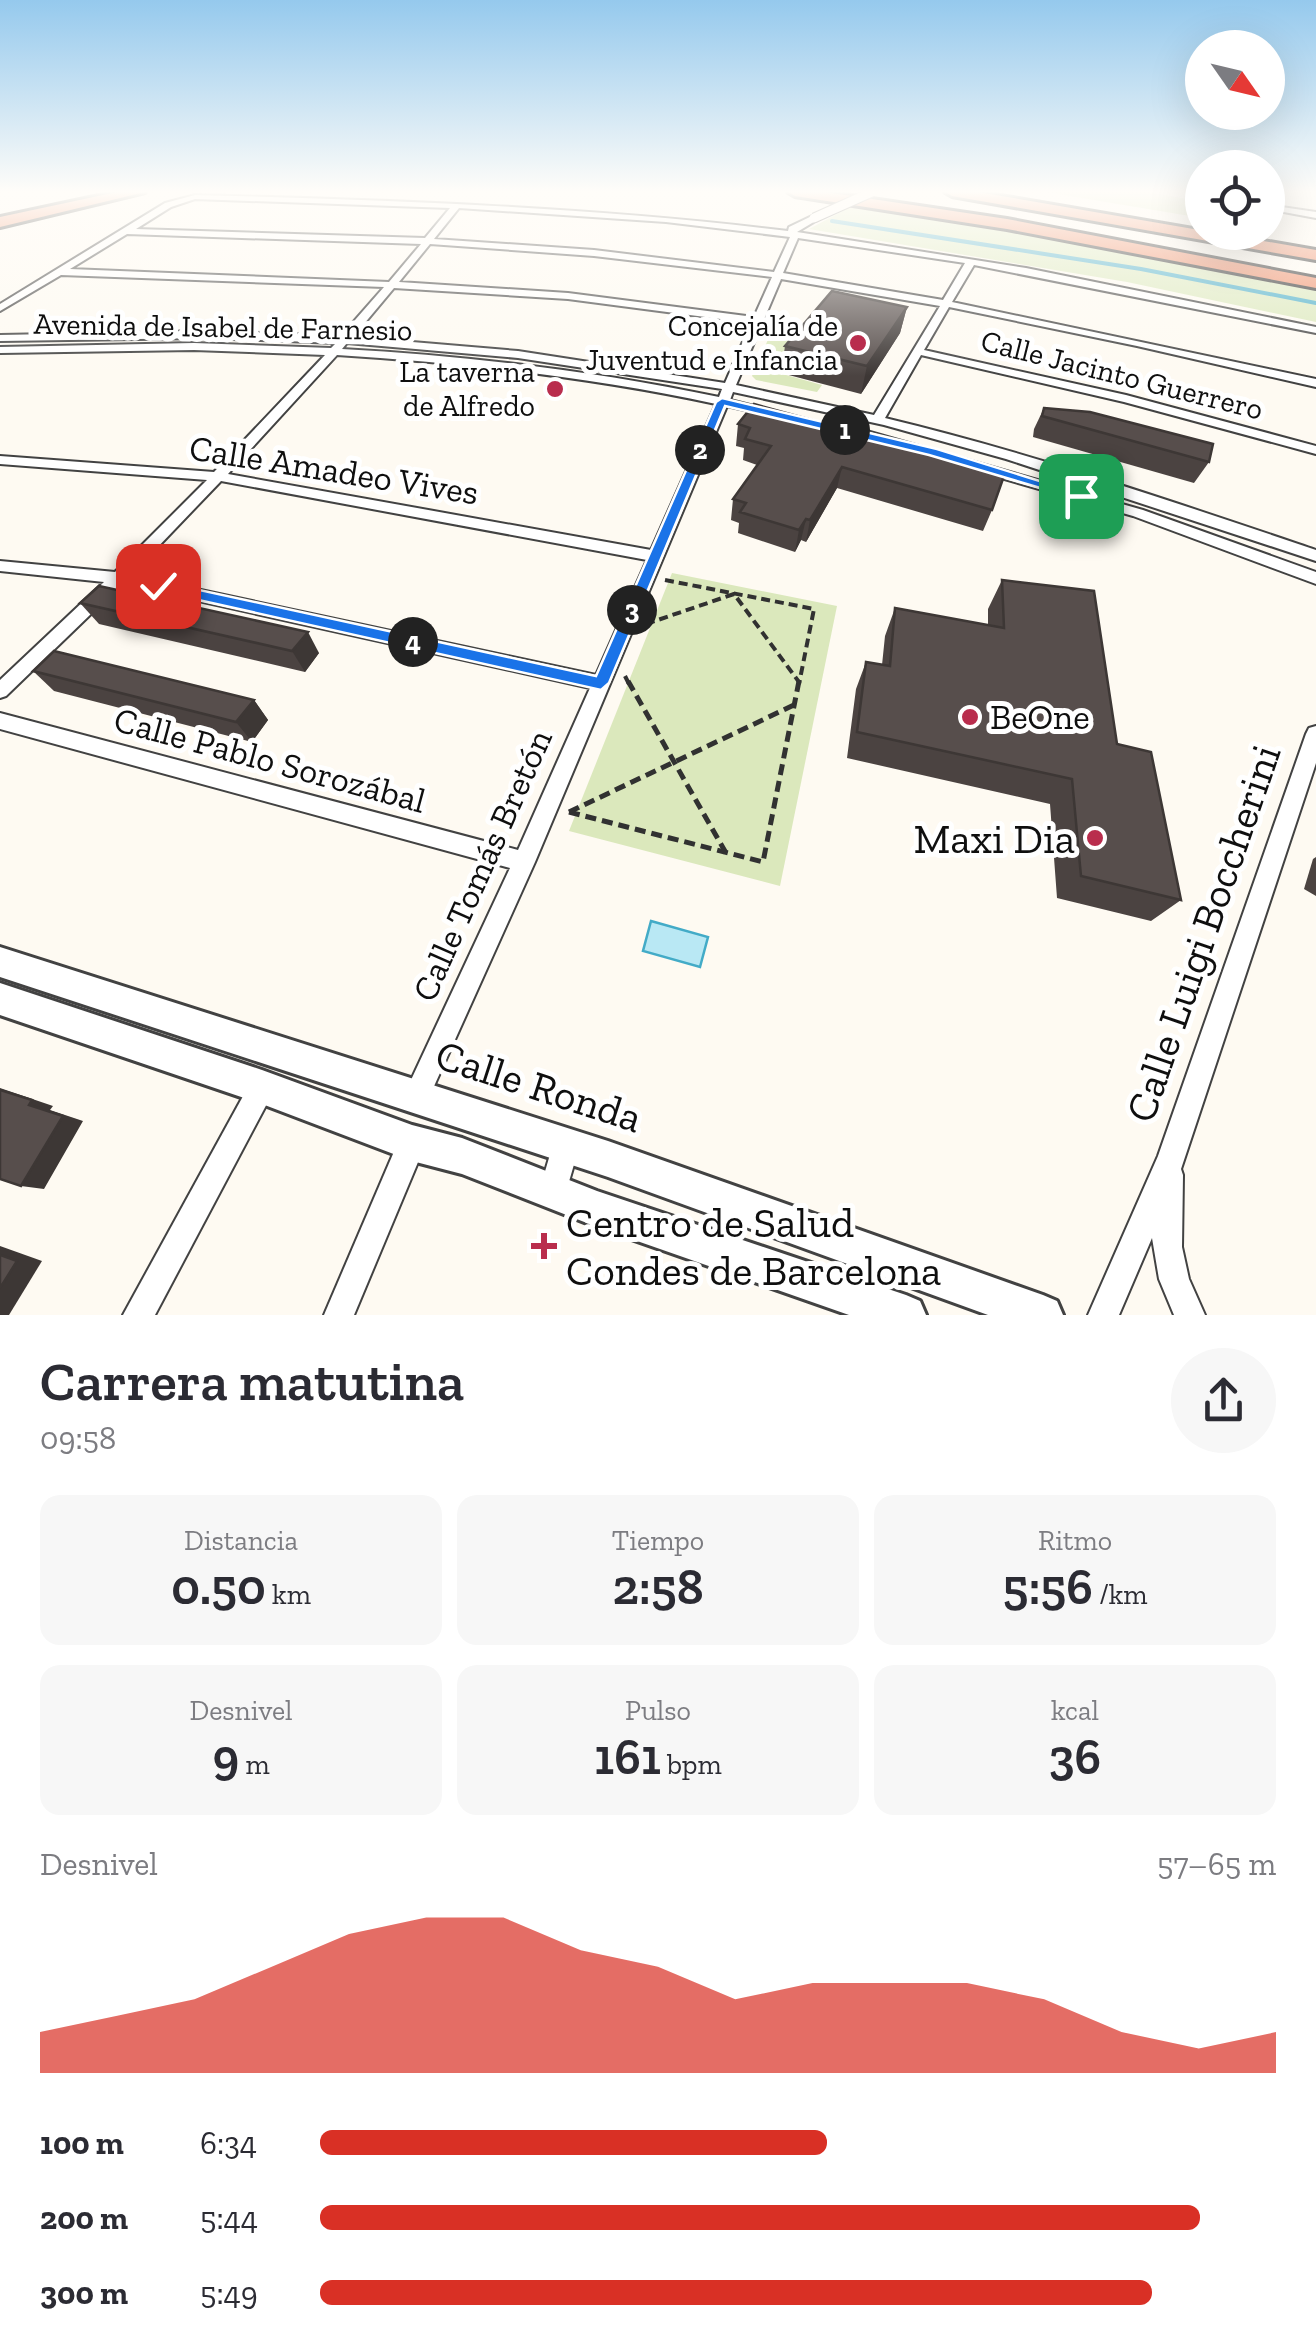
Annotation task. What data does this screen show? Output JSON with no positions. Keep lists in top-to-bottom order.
{
  "streets": {
    "street": [
      "Avenida de Isabel de Farnesio",
      "Calle Jacinto Guerrero",
      "Calle Amadeo Vives",
      "Calle Pablo Sorozábal",
      "Calle Tomás Bretón",
      "Calle Luigi Boccherini",
      "Calle Ronda"
    ]
  },
  "crossings": [
    ["Avenida de Isabel de Farnesio", "Calle Tomás Bretón"],
    ["Calle Amadeo Vives", "Calle Tomás Bretón"],
    ["Calle Pablo Sorozábal", "Calle Tomás Bretón"],
    ["Calle Tomás Bretón", "Calle Ronda"]
  ],
  "places": {
    "other": [
      "Concejalía de Juventud e Infancia",
      "La taverna de Alfredo",
      "BeOne",
      "Maxi Dia"
    ],
    "health": ["Centro de Salud Condes de Barcelona"]
  },
  "north": "bottom right",
  "page": {
    "pins": [
      "1",
      "2",
      "3",
      "4"
    ],
    "heading": ["Carrera matutina", "09:58"],
    "stats": [
      ["Distancia", "0.50 km"],
      ["Tiempo", "2:58"],
      ["Ritmo", "5:56 /km"],
      ["Desnivel", "9 m"],
      ["Pulso", "161 bpm"],
      ["kcal", "36"]
    ],
    "chart": ["Desnivel", "57–65 m"],
    "list": [
      {
        "name": "100 m",
        "note": "6:34"
      },
      {
        "name": "200 m",
        "note": "5:44"
      },
      {
        "name": "300 m",
        "note": "5:49"
      }
    ]
  }
}
